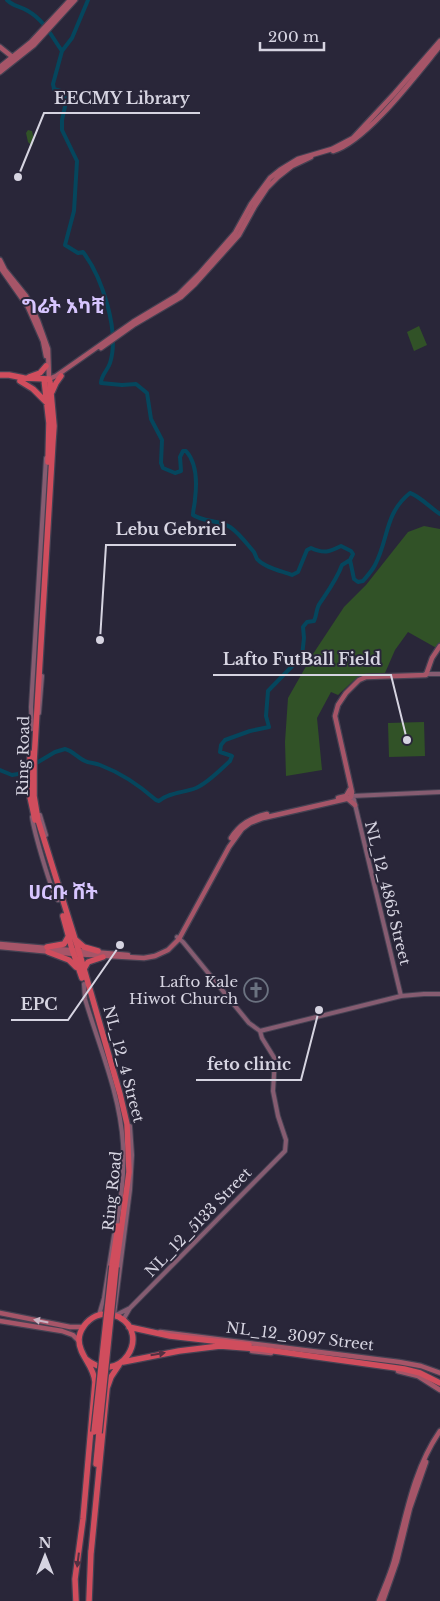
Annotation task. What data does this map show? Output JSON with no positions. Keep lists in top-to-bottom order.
{
  "streets": {
    "highway": ["Ring Road"],
    "main road": ["NL_12_3097 Street"],
    "street": ["NL_12_4865 Street", "NL_12_4 Street", "NL_12_5133 Street"]
  },
  "crossings": [
    ["Ring Road", "NL_12_4 Street"]
  ],
  "districts": ["ግሬት አካቺ", "ሀርቡ ሸት"],
  "places": {
    "other": [
      "EECMY Library",
      "Lebu Gebriel",
      "Lafto FutBall Field",
      "EPC",
      "feto clinic"
    ],
    "church": ["Lafto Kale Hiwot Church"]
  },
  "scale_bar": "200 m",
  "north": "top"
}
